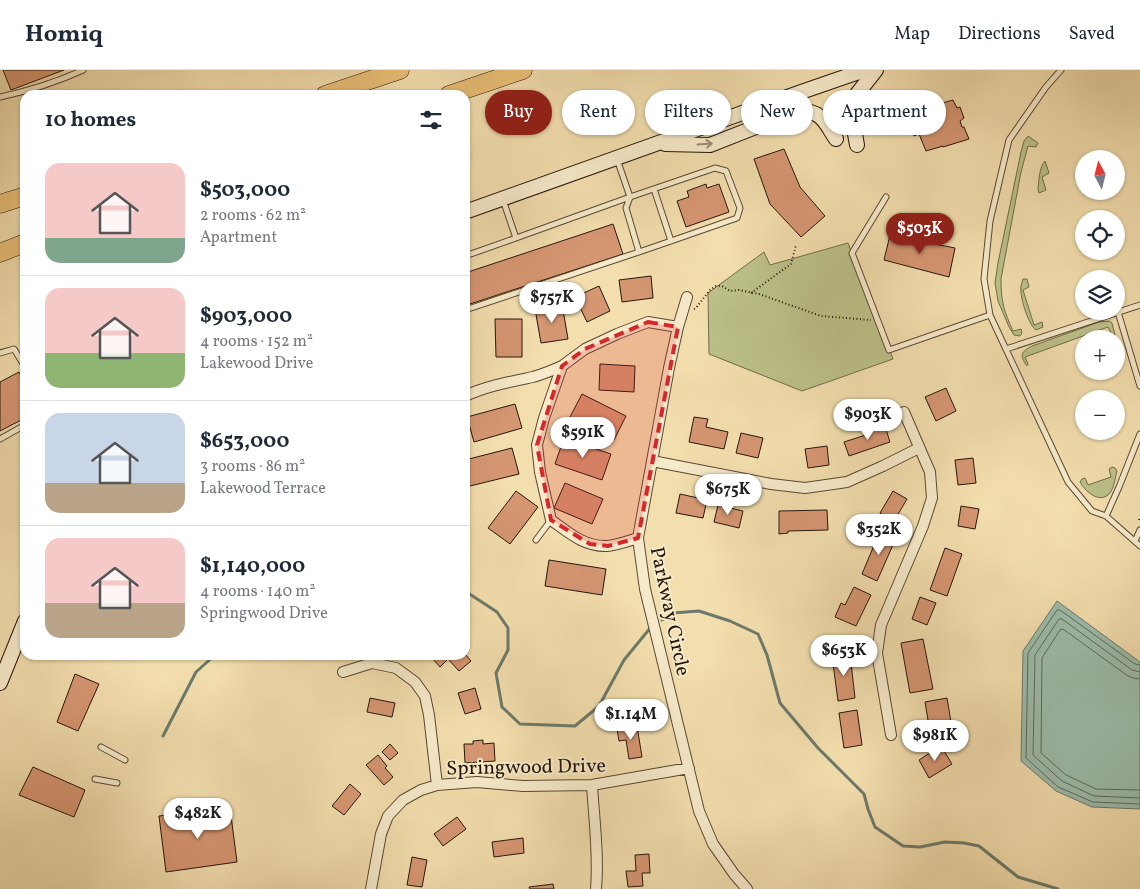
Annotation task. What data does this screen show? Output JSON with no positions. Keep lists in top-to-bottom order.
{
  "streets": {
    "street": ["Parkway Circle", "Springwood Drive"]
  },
  "crossings": [
    ["Parkway Circle", "Springwood Drive"]
  ],
  "north": "top",
  "page": {
    "header": "Homiq",
    "nav": ["Map", "Directions", "Saved"],
    "chip": [
      "Buy",
      "Rent",
      "Filters",
      "New",
      "Apartment"
    ],
    "heading": "10 homes",
    "map_buttons": ["+", "−"],
    "list": [
      {
        "name": "$503,000",
        "note": "2 rooms · 62 m² · Apartment"
      },
      {
        "name": "$903,000",
        "note": "4 rooms · 152 m² · Lakewood Drive"
      },
      {
        "name": "$653,000",
        "note": "3 rooms · 86 m² · Lakewood Terrace"
      },
      {
        "name": "$1,140,000",
        "note": "4 rooms · 140 m² · Springwood Drive"
      }
    ],
    "price": [
      "$503K",
      "$757K",
      "$903K",
      "$591K",
      "$675K",
      "$352K",
      "$653K",
      "$1.14M",
      "$981K",
      "$482K"
    ]
  }
}
